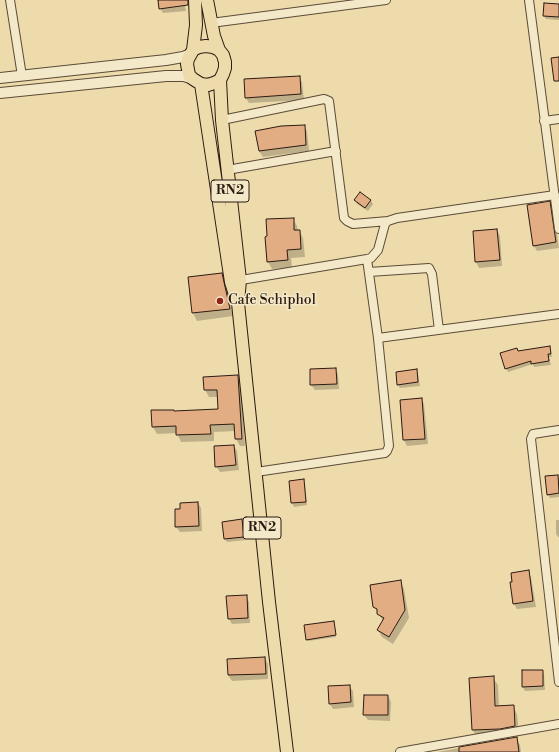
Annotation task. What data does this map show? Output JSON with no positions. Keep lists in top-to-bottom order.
{
  "streets": {
    "main road": ["RN2"]
  },
  "places": ["Cafe Schiphol"]
}
